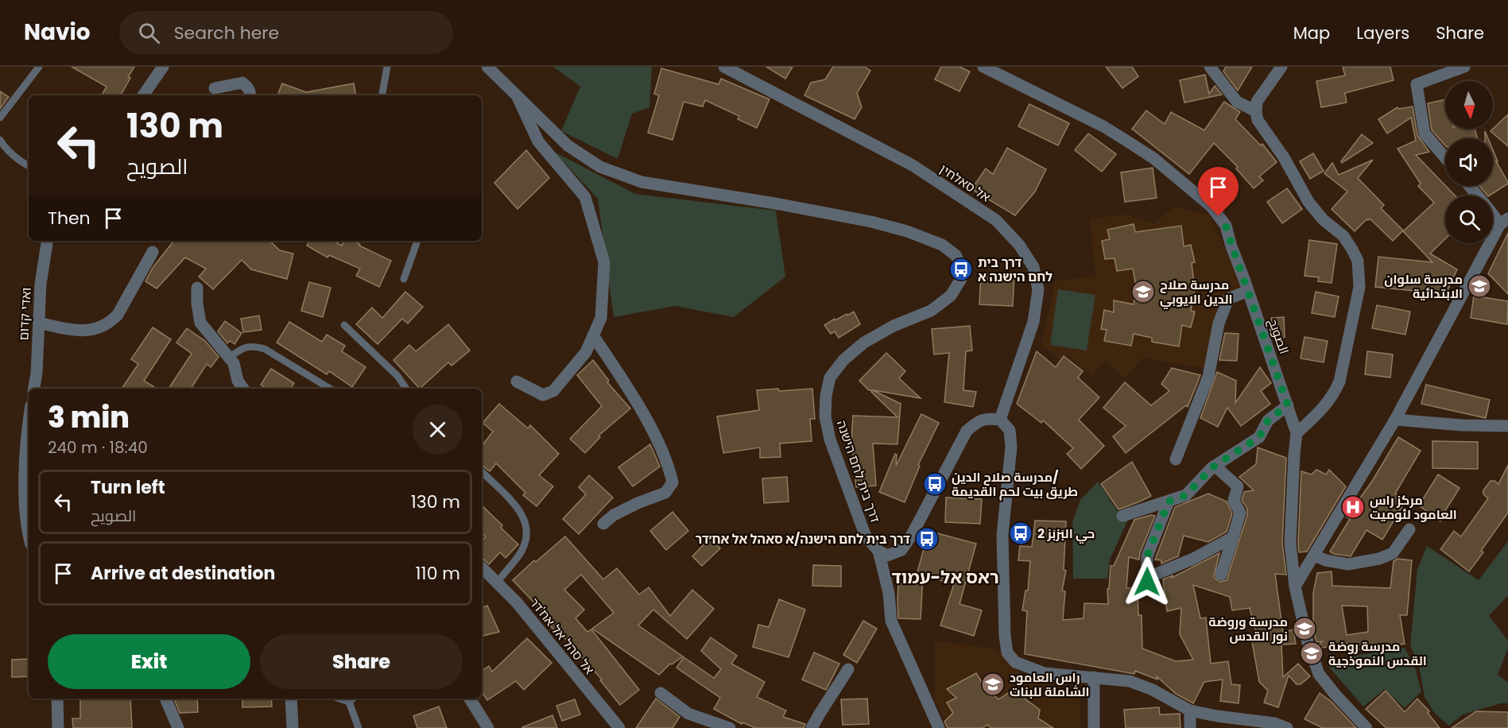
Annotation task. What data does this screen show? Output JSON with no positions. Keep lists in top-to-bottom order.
{
  "streets": {
    "street": [
      "אל סאלחין",
      "ואדי קדום",
      "الصويح",
      "דרך בית לחם הישנה",
      "אל סהל אל אח'דר"
    ]
  },
  "districts": ["ראס אל-עמוד"],
  "places": {
    "bus stop": [
      "דרך בית לחם הישנה א",
      "مدرسة صلاح الدين/ طريق بيت لحم القديمة",
      "حي البَزبَز 2",
      "דרך בית לחם הישנה/א סאהל אל אח׳דר"
    ],
    "school or university": [
      "مدرسة سلوان الابتدائية",
      "مدرسة صلاح الدين الايوبي",
      "مدرسة وروضة نور القدس",
      "مدرسة روضة القدس النموذجية",
      "راس العامود الشاملة للبنات"
    ],
    "hospital": ["مركز راس العامود لئوميت"]
  },
  "north": "bottom",
  "page": {
    "header": "Navio",
    "search": "Search here",
    "nav": ["Map", "Layers", "Share"],
    "turn": ["130 m", "الصويح"],
    "then": "Then",
    "heading": ["3 min", "240 m · 18:40"],
    "list": [
      {
        "name": "Turn left",
        "note": "الصويح",
        "value": "130 m"
      },
      {
        "name": "Arrive at destination",
        "value": "110 m"
      }
    ],
    "buttons": ["Exit", "Share"]
  }
}
